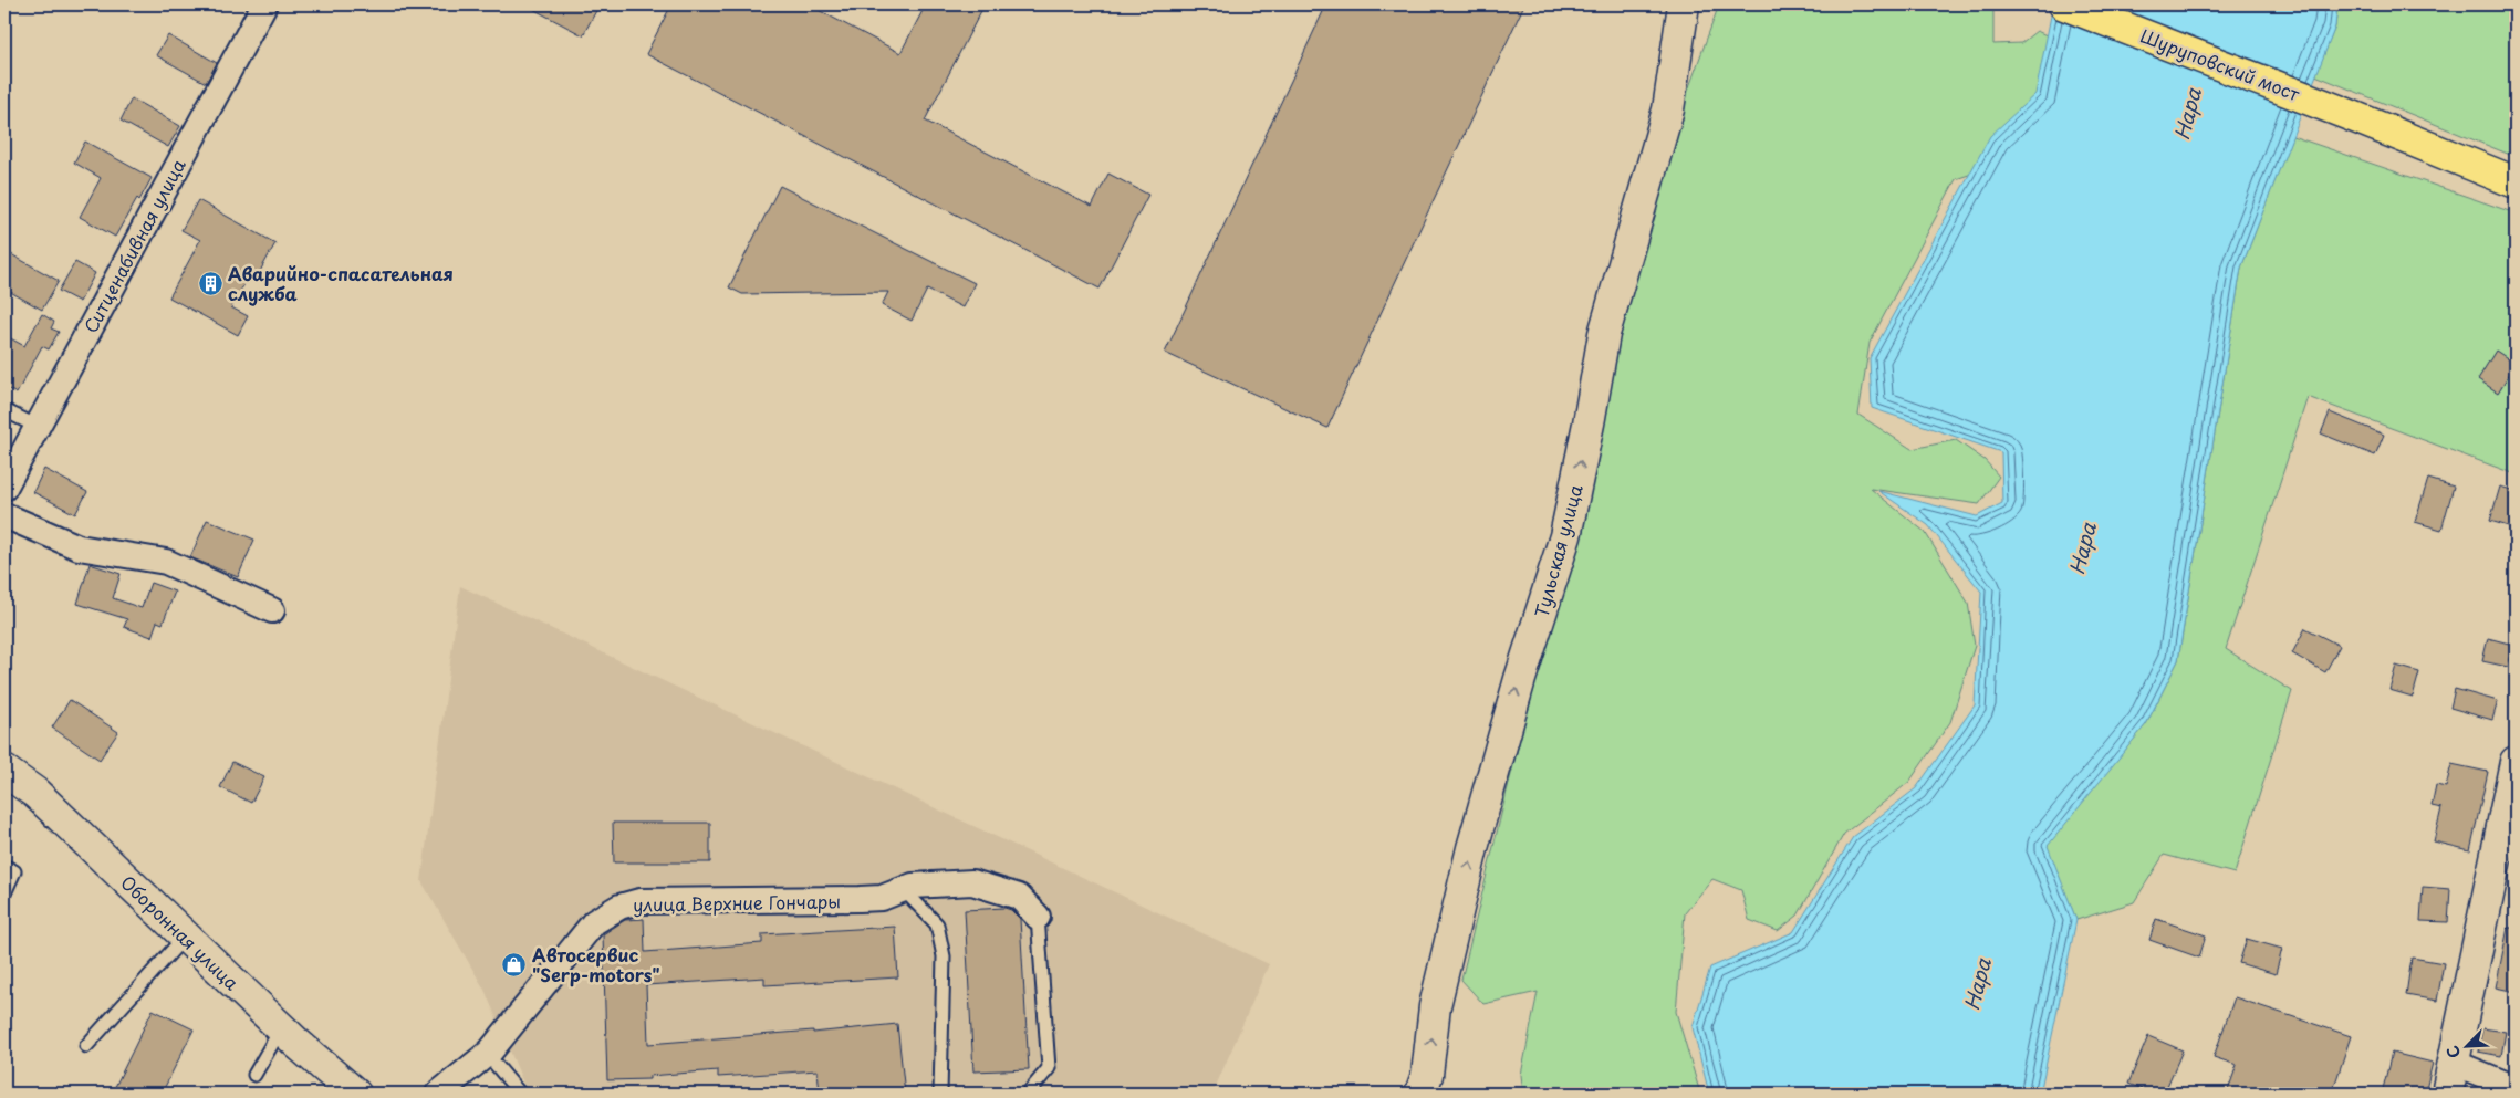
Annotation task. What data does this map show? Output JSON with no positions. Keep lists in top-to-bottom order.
{
  "streets": {
    "main road": ["Шуруповский мост"],
    "street": [
      "Ситценабивная улица",
      "Тульская улица",
      "улица Верхние Гончары",
      "Оборонная улица"
    ]
  },
  "one_way": ["Тульская улица"],
  "water": ["Нара"],
  "places": {
    "building": ["Аварийно-спасательная служба"],
    "shop": ["Автосервис \"Serp-motors\""]
  },
  "north": "bottom left"
}
